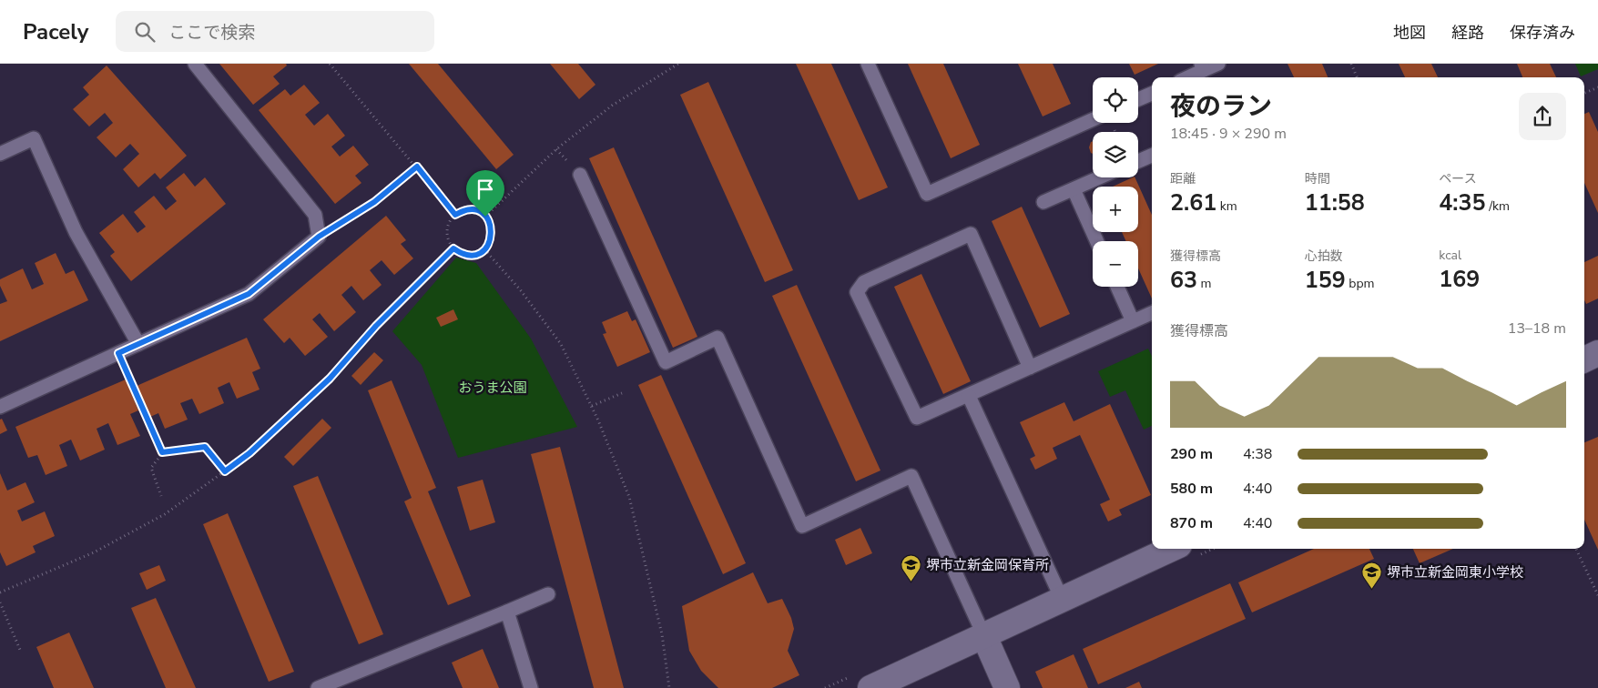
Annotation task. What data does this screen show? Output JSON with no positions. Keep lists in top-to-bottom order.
{
  "parks": ["おうま公園"],
  "places": {
    "school or university": ["堺市立新金岡保育所", "堺市立新金岡東小学校"]
  },
  "page": {
    "header": "Pacely",
    "search": "ここで検索",
    "nav": ["地図", "経路", "保存済み"],
    "map_buttons": ["+", "−"],
    "heading": ["夜のラン", "18:45 · 9 × 290 m"],
    "stats": [
      ["距離", "2.61 km"],
      ["時間", "11:58"],
      ["ペース", "4:35 /km"],
      ["獲得標高", "63 m"],
      ["心拍数", "159 bpm"],
      ["kcal", "169"]
    ],
    "chart": ["獲得標高", "13–18 m"],
    "list": [
      {
        "name": "290 m",
        "note": "4:38"
      },
      {
        "name": "580 m",
        "note": "4:40"
      },
      {
        "name": "870 m",
        "note": "4:40"
      }
    ]
  }
}
